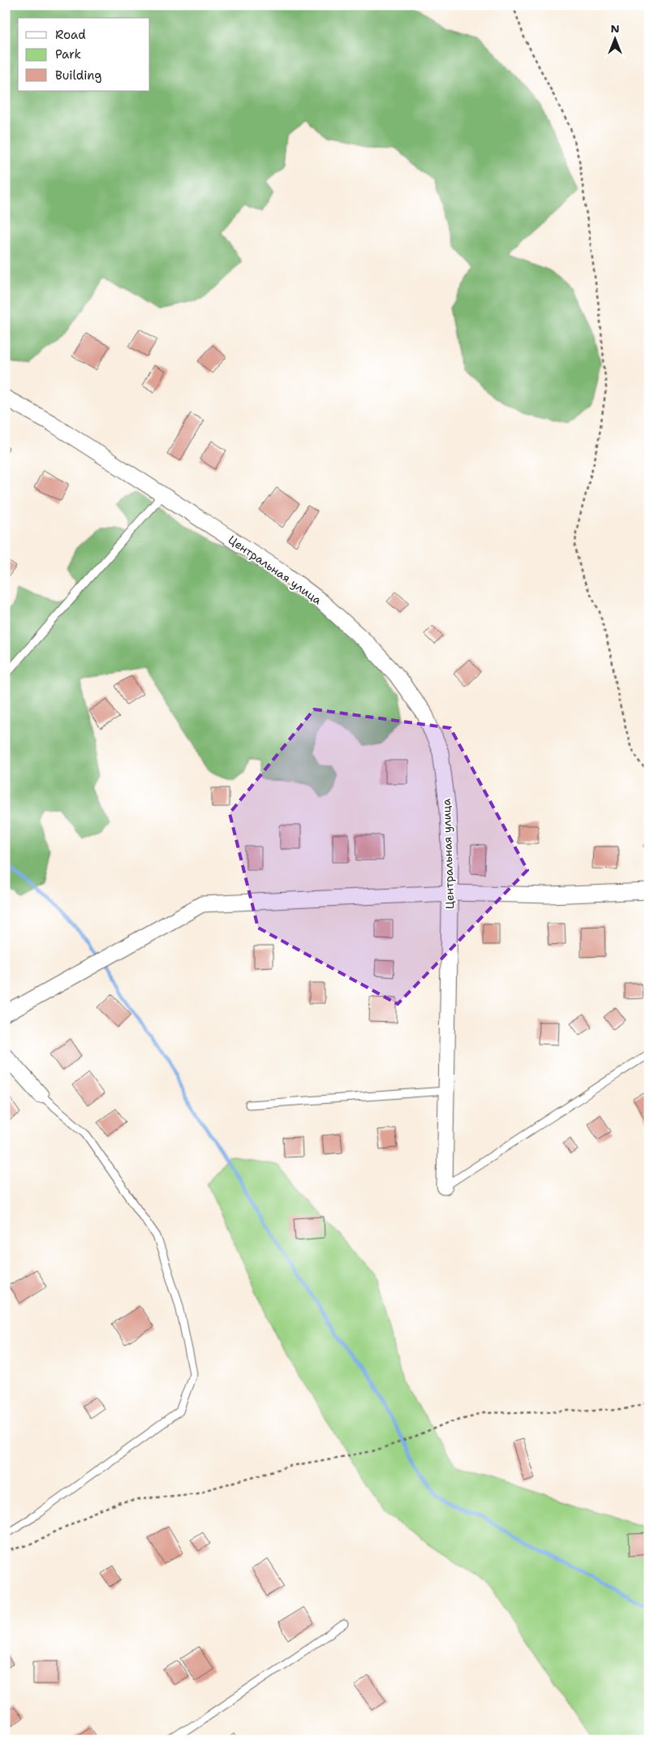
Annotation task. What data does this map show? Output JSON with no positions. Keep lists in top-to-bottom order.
{
  "streets": {
    "street": ["Центральная улица"]
  },
  "legend": ["Road", "Park", "Building"],
  "north": "top"
}
